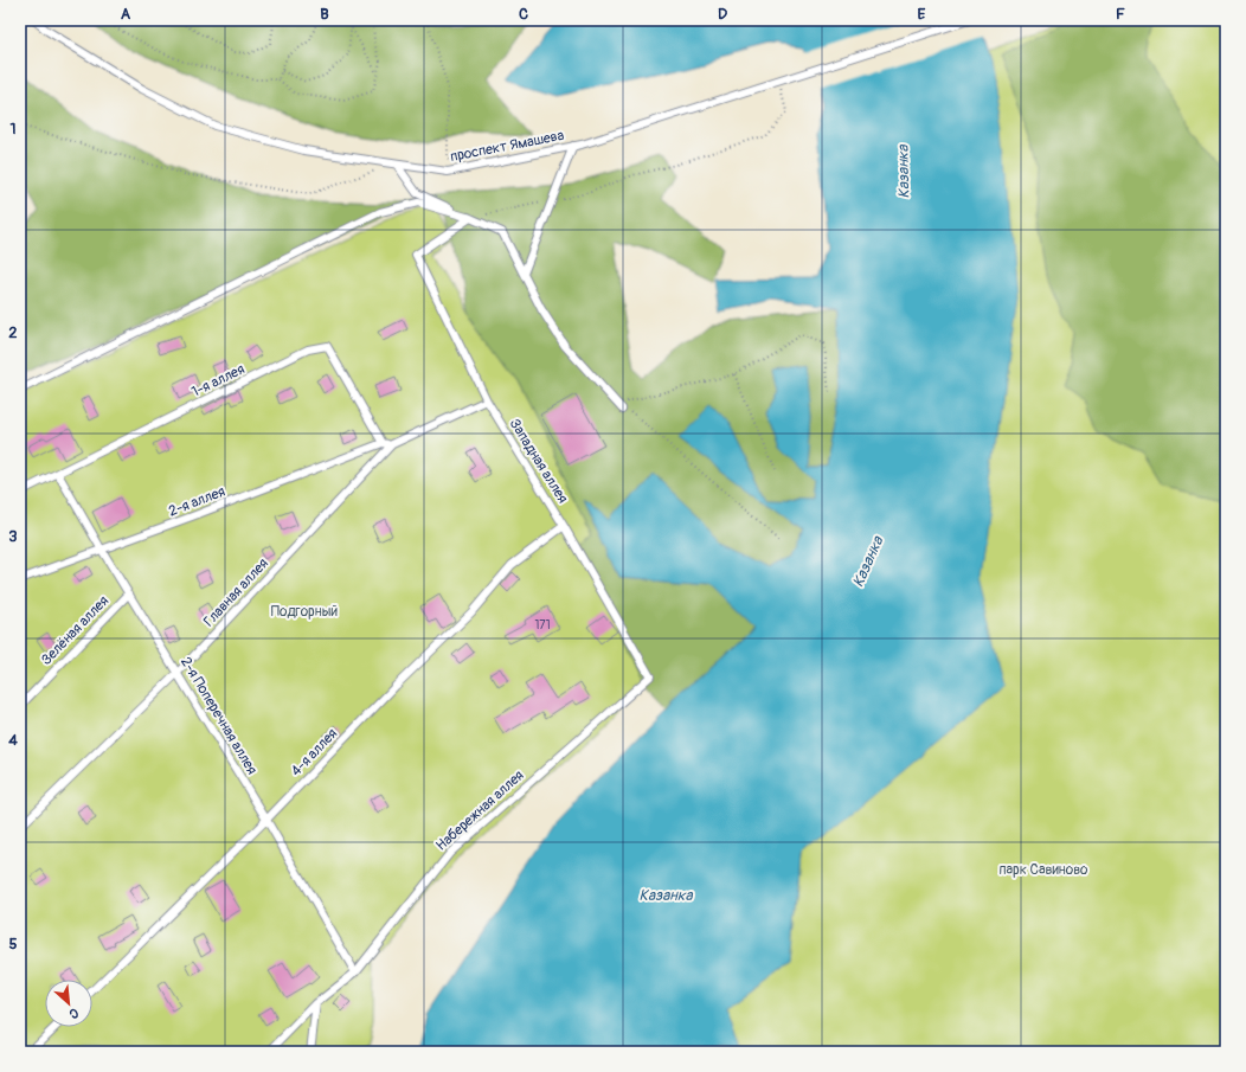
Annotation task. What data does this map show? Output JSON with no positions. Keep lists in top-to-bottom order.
{
  "streets": {
    "lane": [
      "проспект Ямашева",
      "1-я аллея",
      "Западная аллея",
      "2-я аллея",
      "Главная аллея",
      "Зелёная аллея",
      "2-я Поперечная аллея",
      "4-я аллея",
      "Набережная аллея"
    ]
  },
  "crossings": [
    ["1-я аллея", "2-я аллея"],
    ["1-я аллея", "2-я Поперечная аллея"],
    ["Западная аллея", "Главная аллея"],
    ["Западная аллея", "4-я аллея"],
    ["Западная аллея", "Набережная аллея"],
    ["2-я аллея", "2-я Поперечная аллея"],
    ["Главная аллея", "2-я Поперечная аллея"],
    ["Зелёная аллея", "2-я Поперечная аллея"],
    ["2-я Поперечная аллея", "4-я аллея"],
    ["2-я Поперечная аллея", "Набережная аллея"]
  ],
  "water": ["Казанка"],
  "parks": ["Подгорный", "парк Савиново"],
  "house_numbers": ["171"],
  "north": "bottom right",
  "grid": {
    "columns": [
      "A",
      "B",
      "C",
      "D",
      "E",
      "F"
    ],
    "rows": [
      "1",
      "2",
      "3",
      "4",
      "5"
    ]
  }
}
